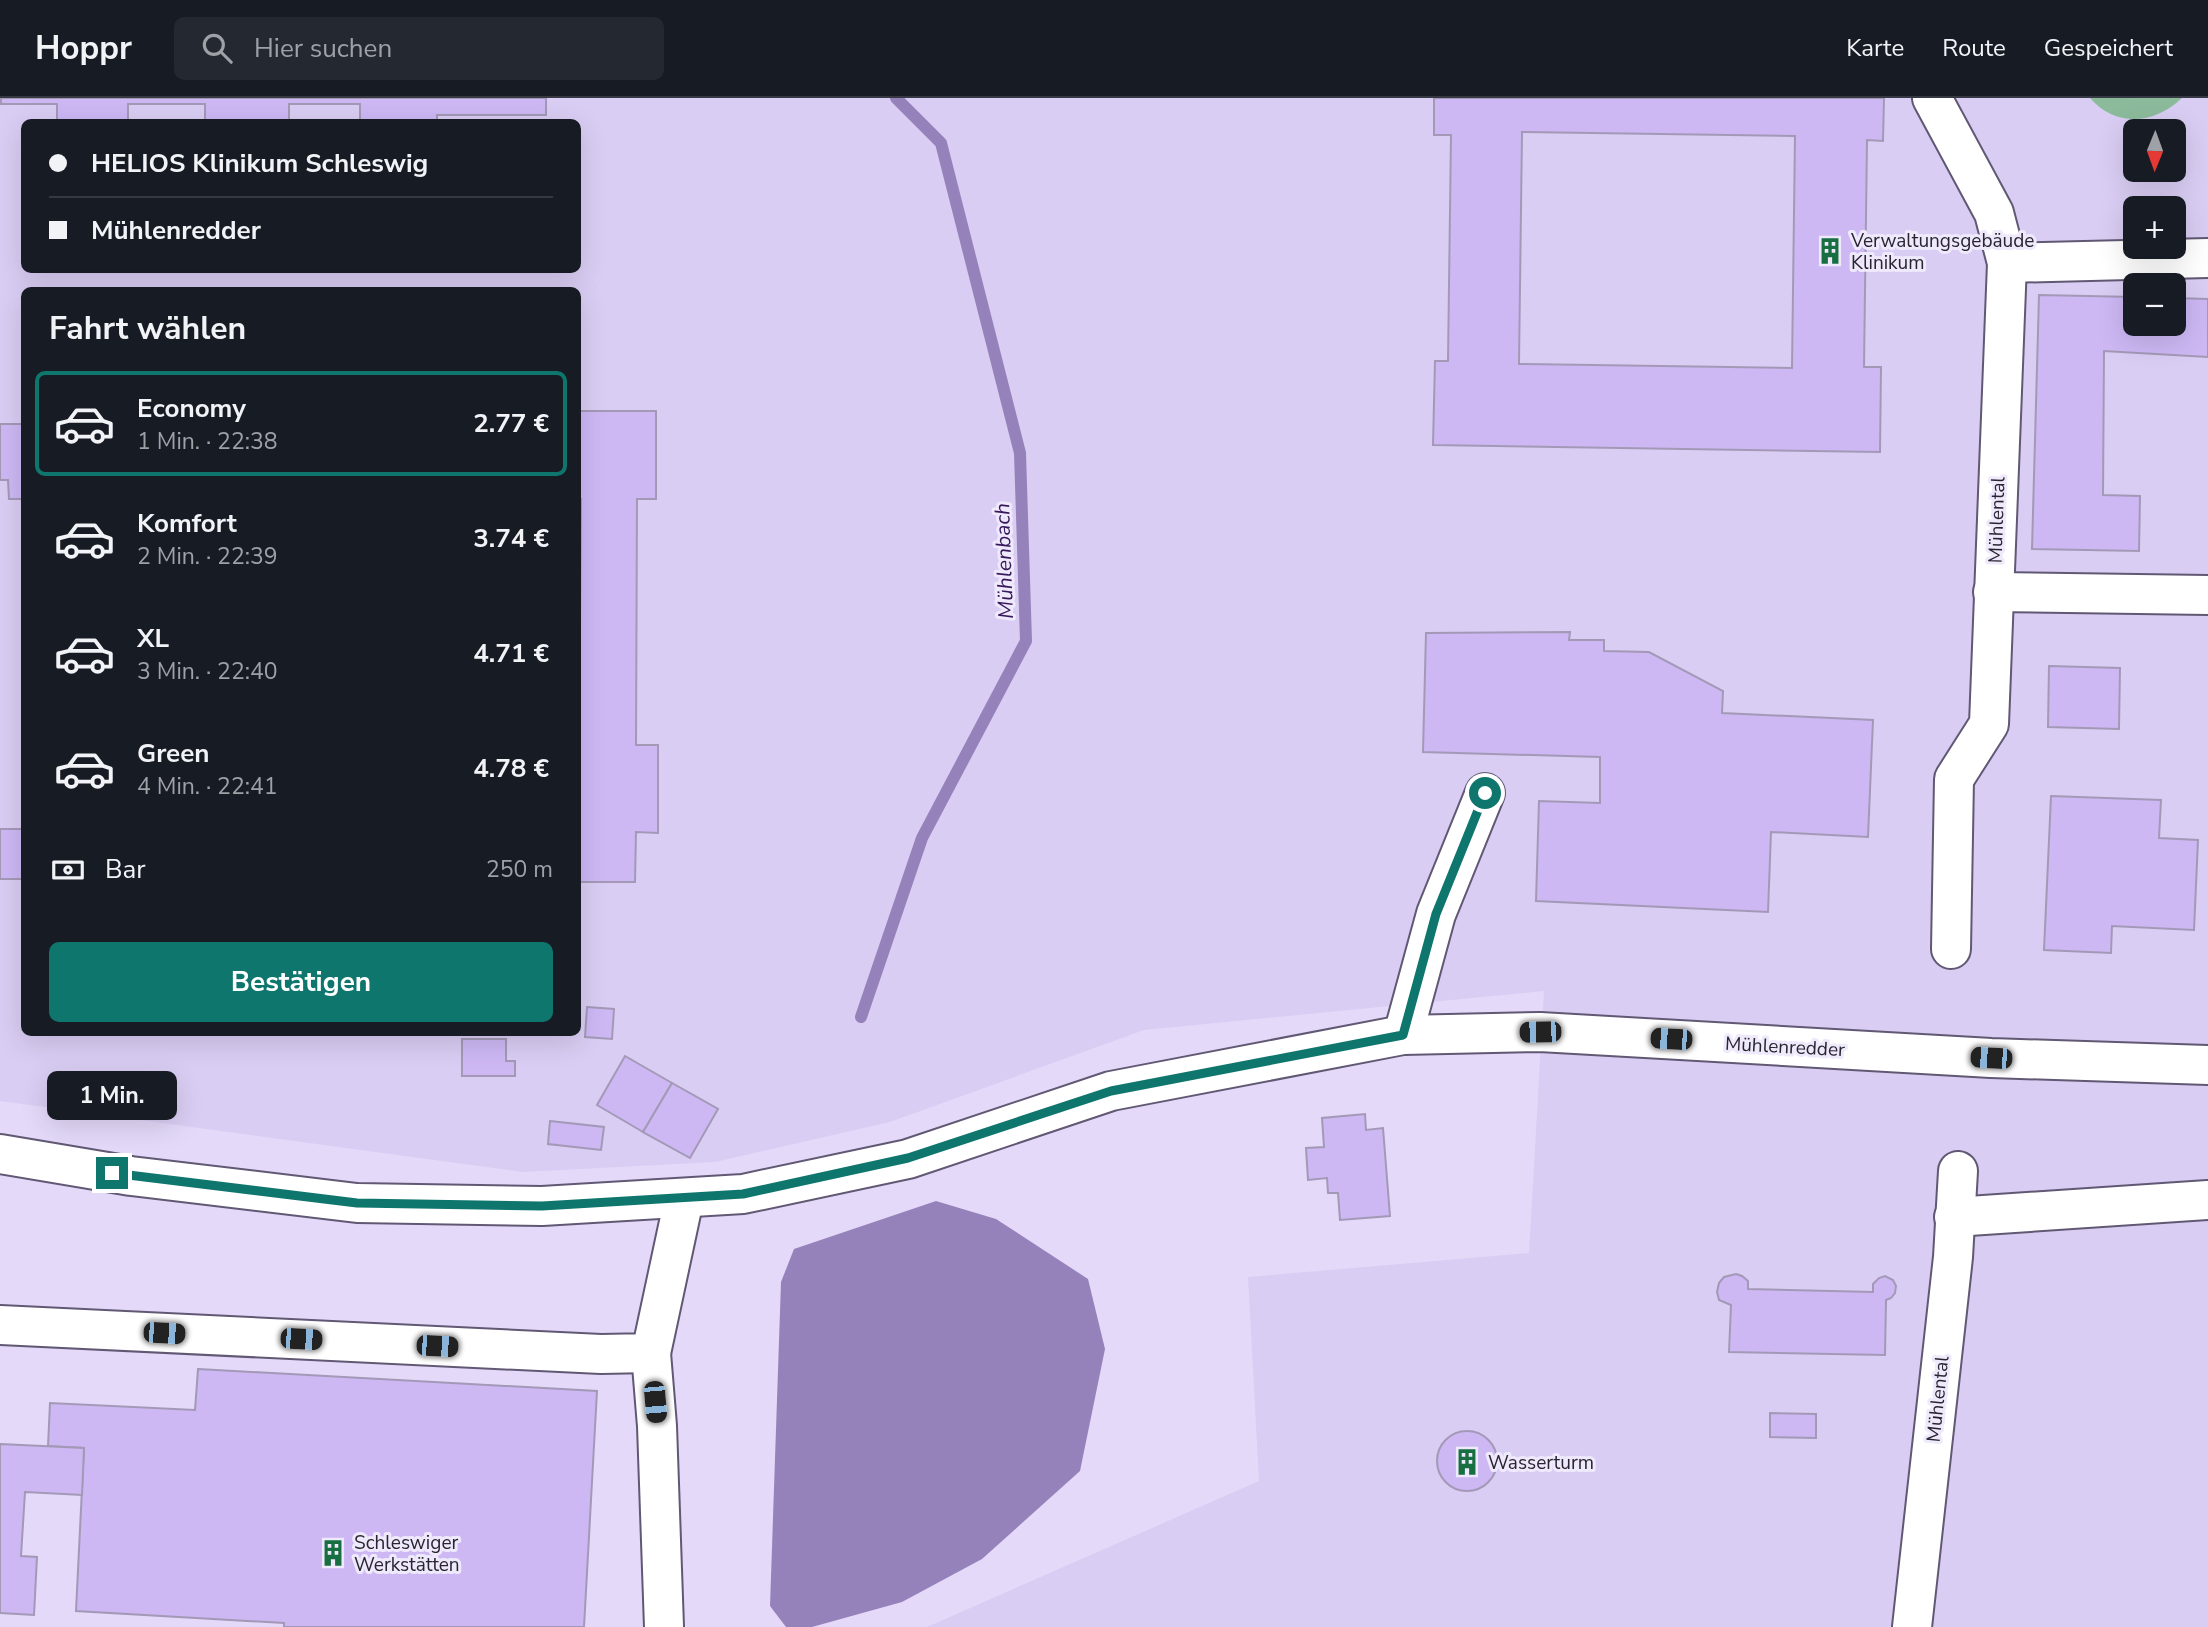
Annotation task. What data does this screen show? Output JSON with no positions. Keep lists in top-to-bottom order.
{
  "streets": {
    "street": ["Mühlental", "Mühlenredder"]
  },
  "water": ["Mühlenbach"],
  "places": {
    "building": ["Verwaltungsgebäude Klinikum", "Wasserturm", "Schleswiger Werkstätten"]
  },
  "north": "bottom",
  "page": {
    "header": "Hoppr",
    "search": "Hier suchen",
    "nav": ["Karte", "Route", "Gespeichert"],
    "map_buttons": ["+", "−"],
    "banner": ["HELIOS Klinikum Schleswig", "Mühlenredder"],
    "heading": "Fahrt wählen",
    "list": [
      {
        "name": "Economy",
        "note": "1 Min. · 22:38",
        "value": "2.77 €"
      },
      {
        "name": "Komfort",
        "note": "2 Min. · 22:39",
        "value": "3.74 €"
      },
      {
        "name": "XL",
        "note": "3 Min. · 22:40",
        "value": "4.71 €"
      },
      {
        "name": "Green",
        "note": "4 Min. · 22:41",
        "value": "4.78 €"
      }
    ],
    "pay": ["Bar", "250 m"],
    "buttons": "Bestätigen",
    "bubble": "1 Min."
  }
}
